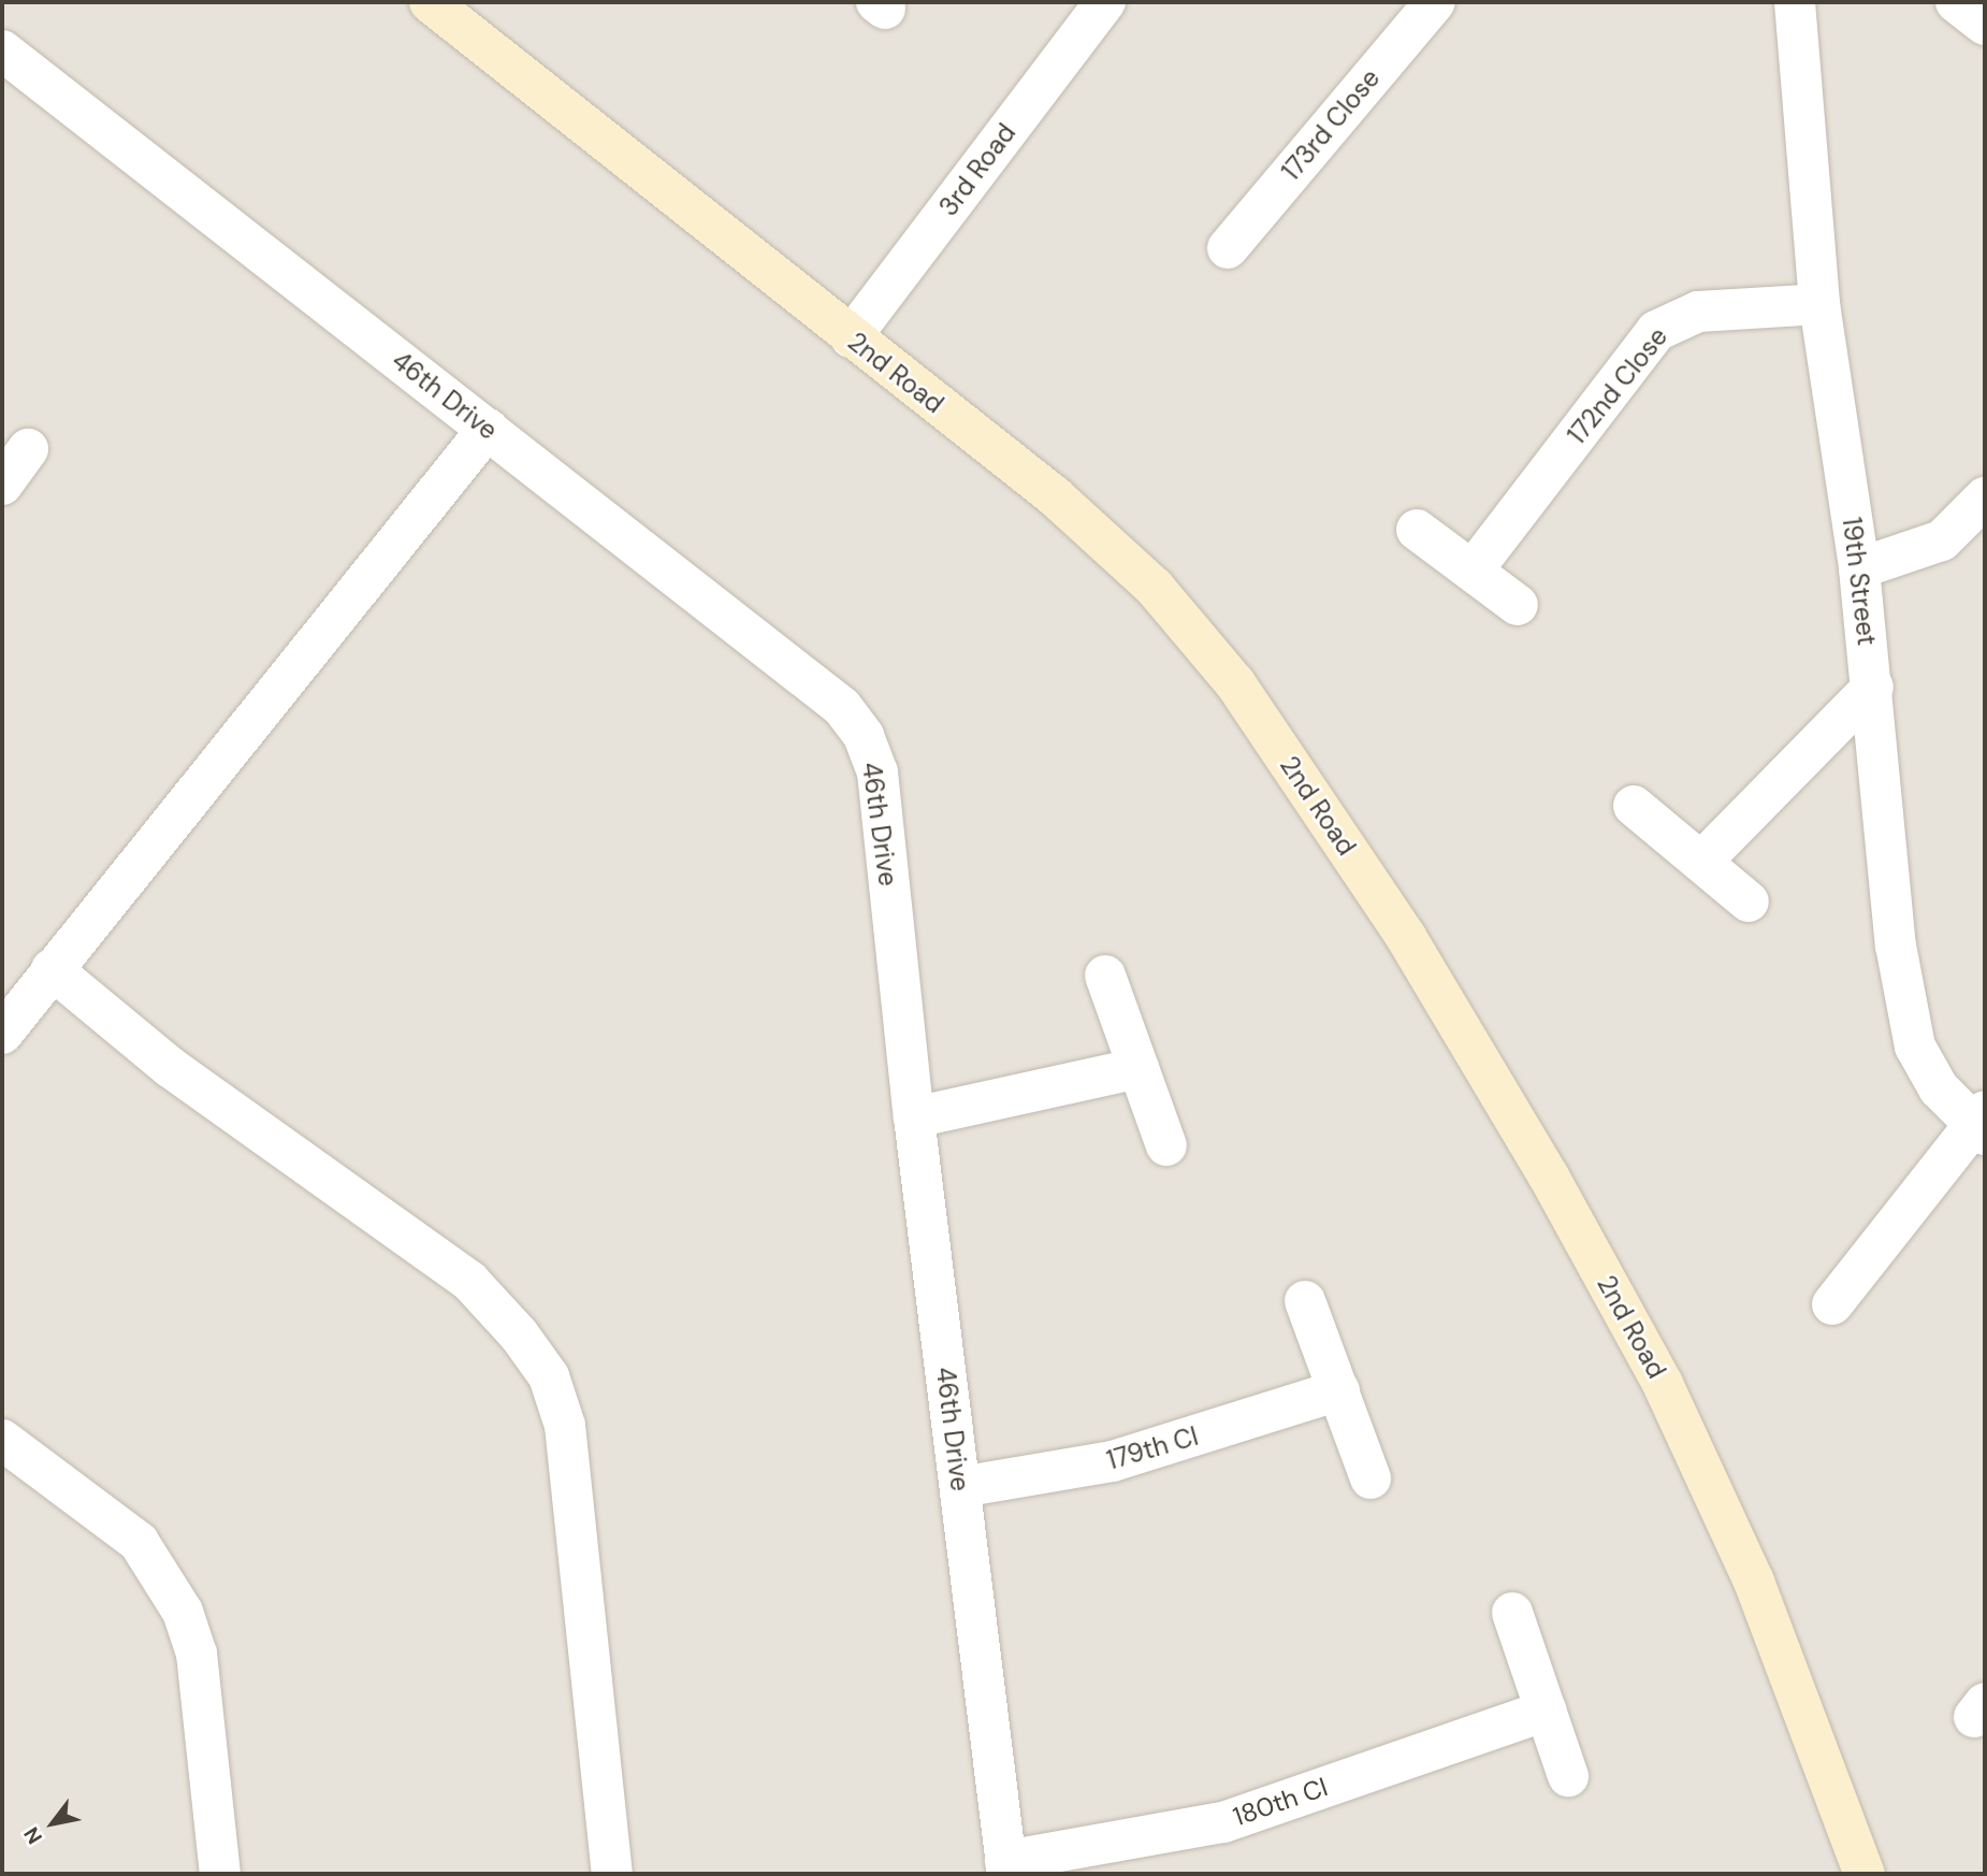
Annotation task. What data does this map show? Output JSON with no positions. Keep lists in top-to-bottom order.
{
  "streets": {
    "street": [
      "173rd Close",
      "3rd Road",
      "2nd Road",
      "172nd Close",
      "46th Drive",
      "19th Street",
      "179th Cl",
      "180th Cl"
    ]
  },
  "crossings": [
    ["3rd Road", "2nd Road"],
    ["172nd Close", "19th Street"],
    ["46th Drive", "179th Cl"],
    ["46th Drive", "180th Cl"]
  ],
  "north": "bottom left"
}
